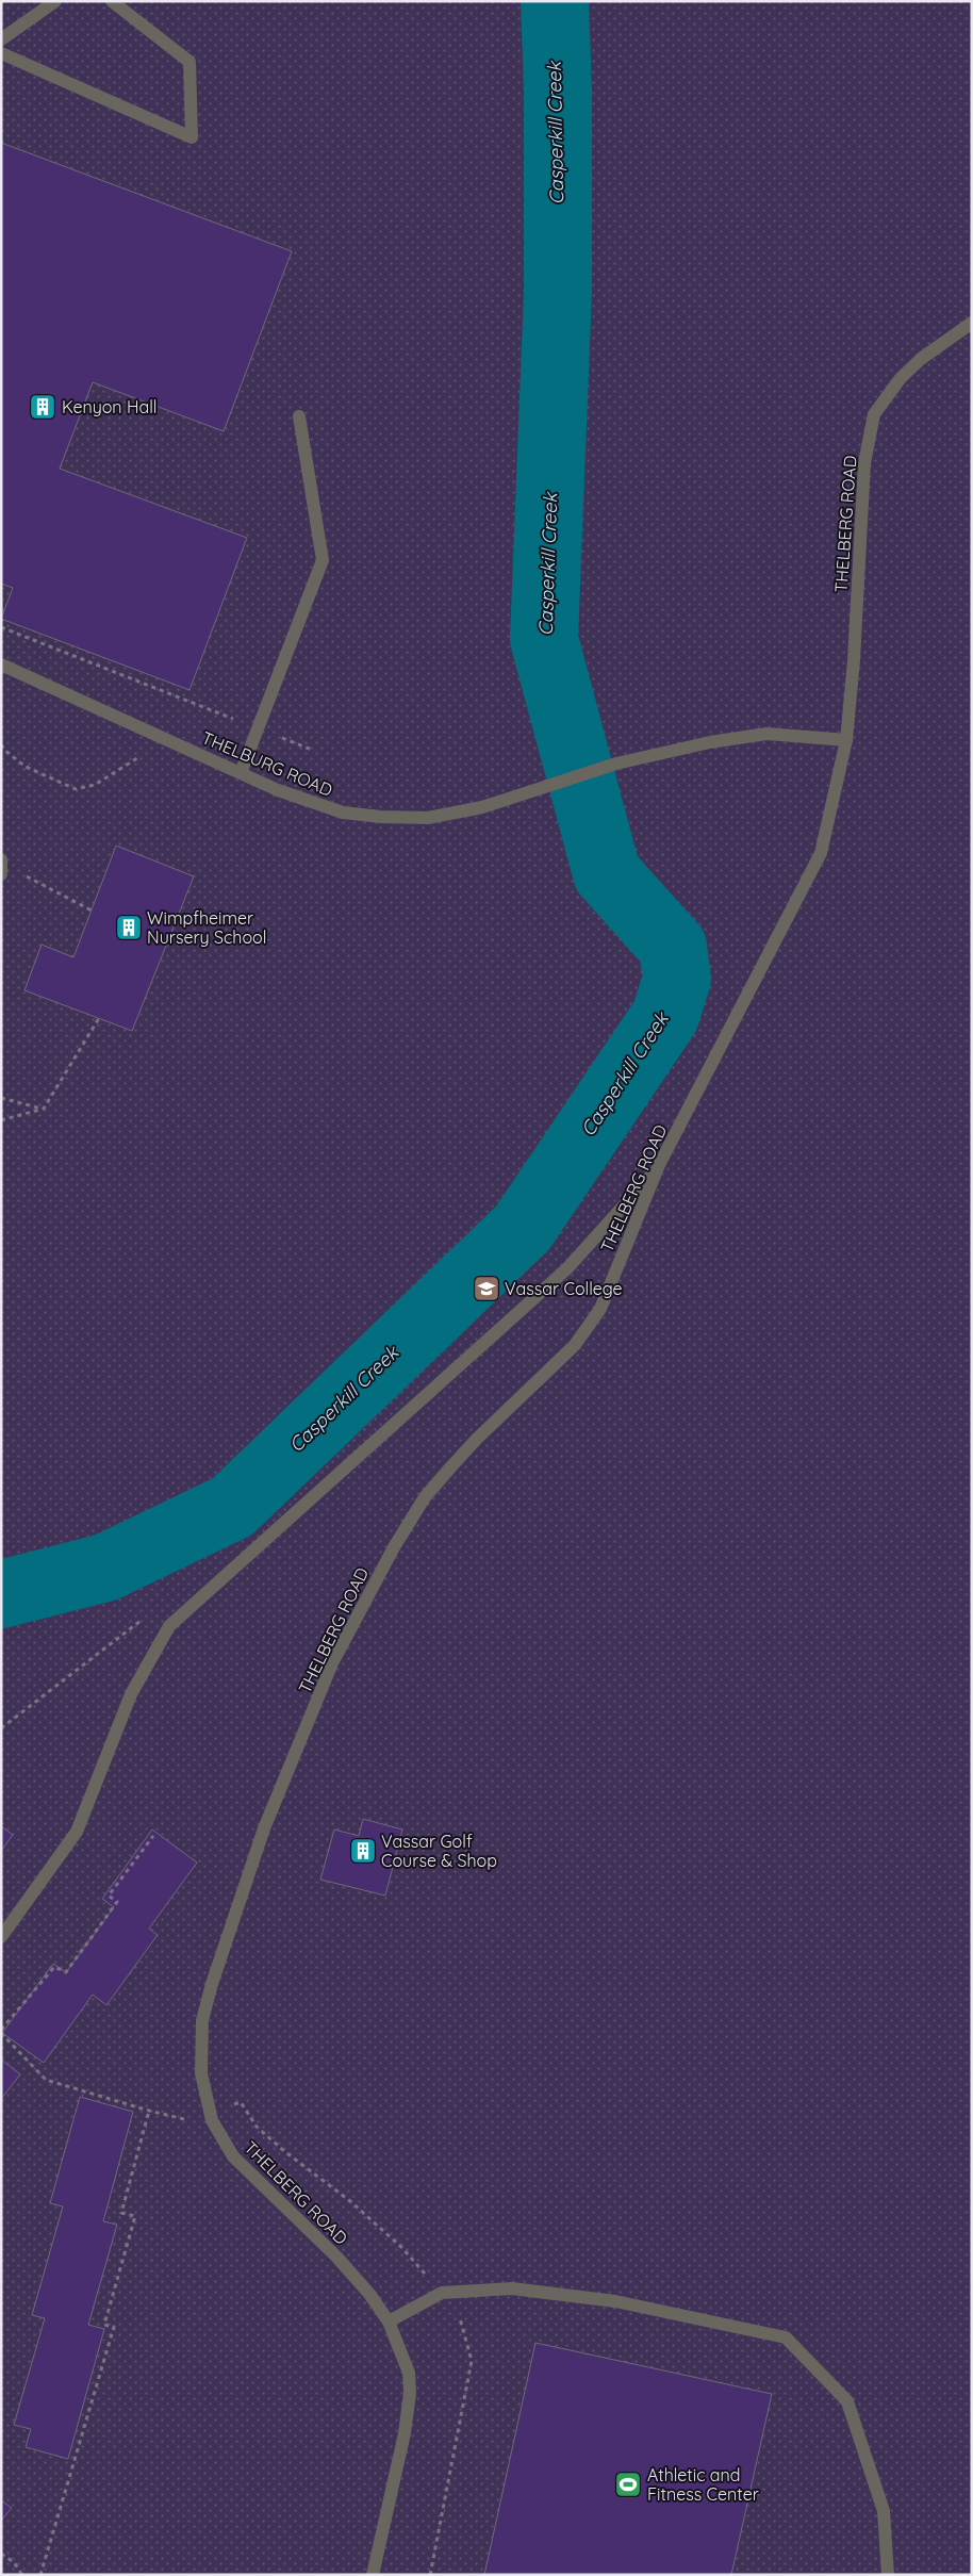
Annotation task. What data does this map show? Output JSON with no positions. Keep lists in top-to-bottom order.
{
  "streets": {
    "lane": ["THELBERG ROAD", "THELBURG ROAD"]
  },
  "crossings": [
    ["THELBERG ROAD", "THELBURG ROAD"]
  ],
  "water": ["Casperkill Creek"],
  "places": {
    "building": ["Kenyon Hall", "Wimpfheimer Nursery School", "Vassar Golf Course & Shop"],
    "school or university": ["Vassar College"],
    "sports": ["Athletic and Fitness Center"]
  }
}
